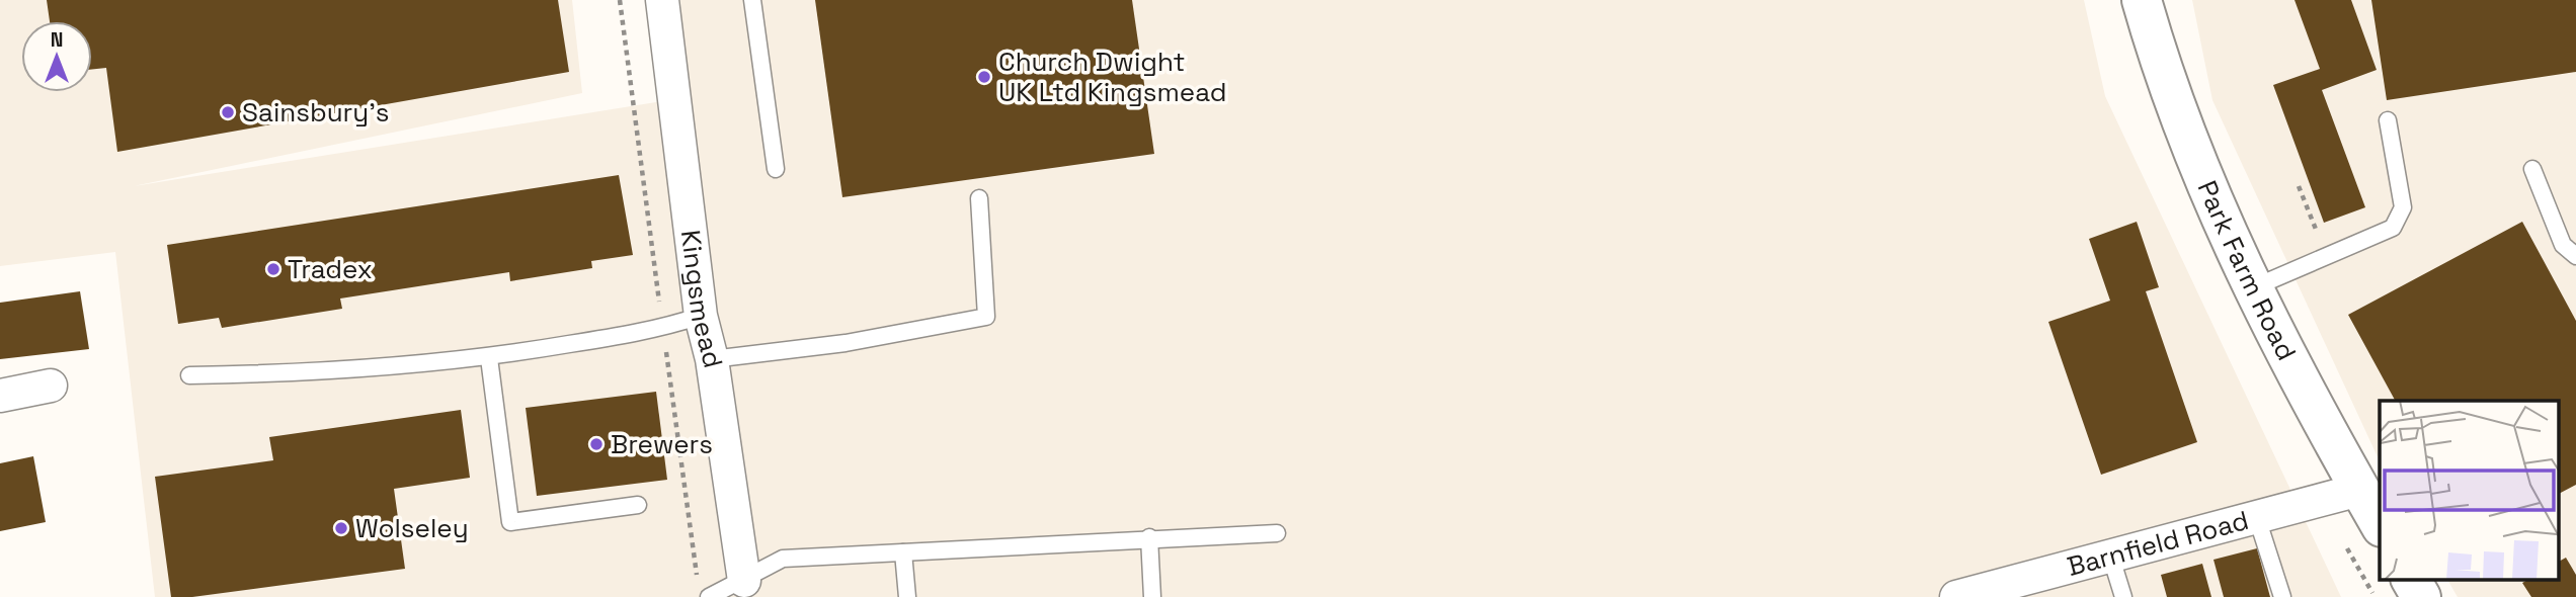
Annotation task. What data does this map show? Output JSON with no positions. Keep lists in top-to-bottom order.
{
  "streets": {
    "street": ["Park Farm Road", "Kingsmead", "Barnfield Road"]
  },
  "crossings": [
    ["Park Farm Road", "Barnfield Road"]
  ],
  "places": [
    "Church Dwight UK Ltd Kingsmead",
    "Sainsbury's",
    "Tradex",
    "Brewers",
    "Wolseley"
  ],
  "north": "top"
}
